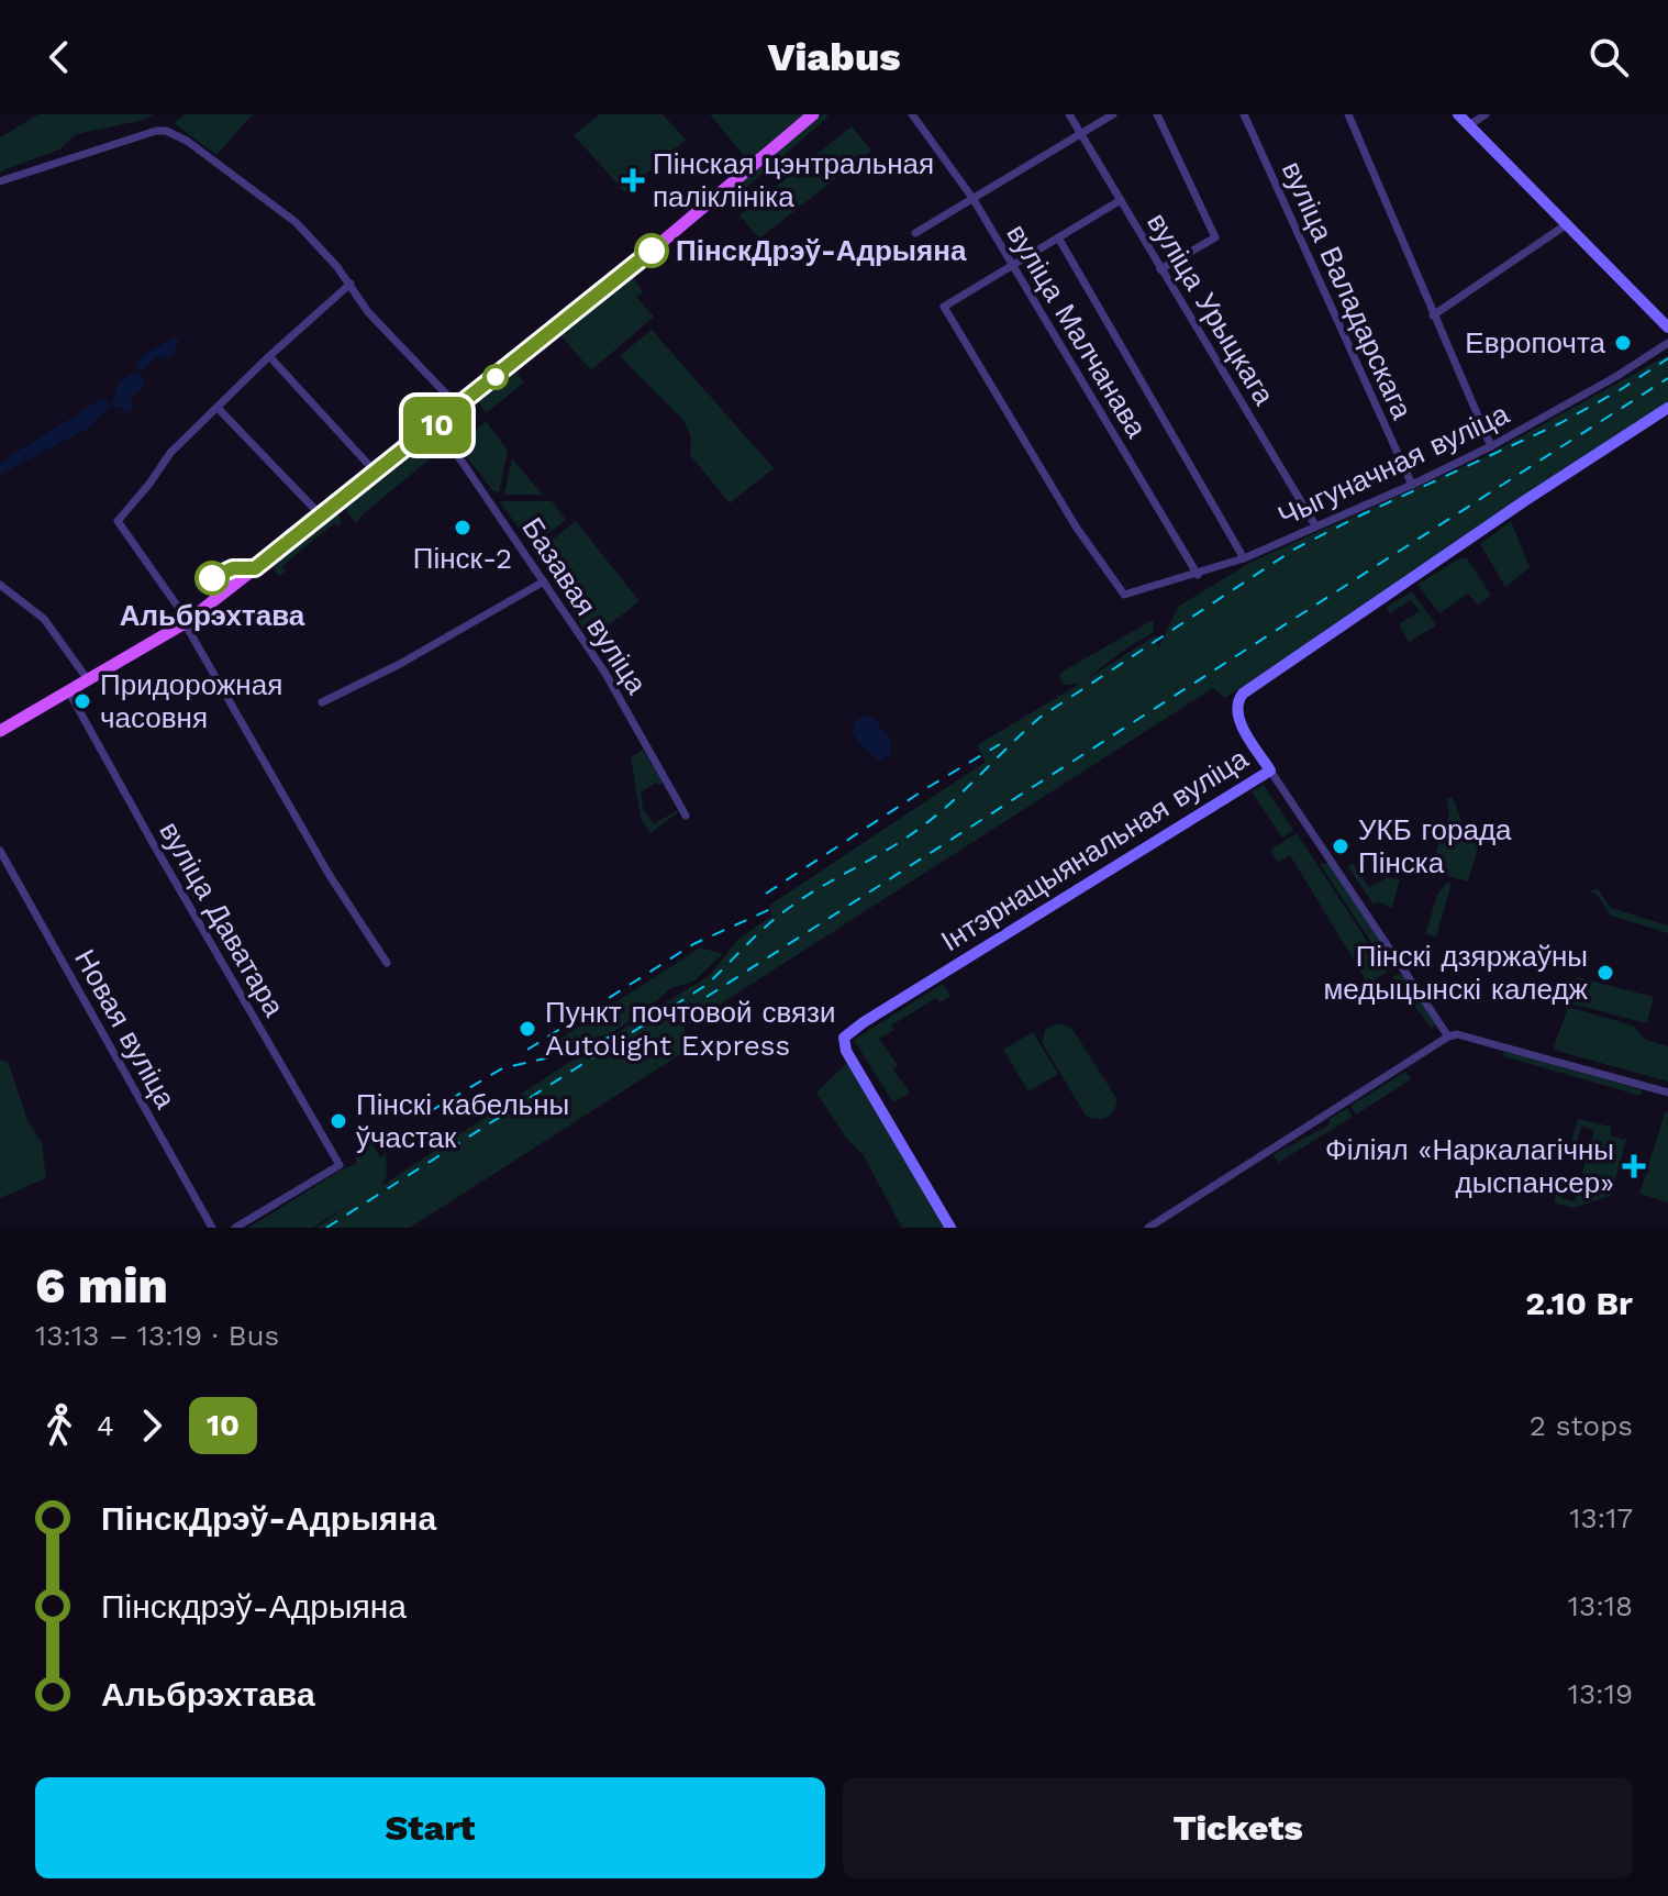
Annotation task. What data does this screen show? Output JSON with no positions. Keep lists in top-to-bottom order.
{
  "streets": {
    "street": [
      "вуліца Валадарскага",
      "вуліца Урыцкага",
      "вуліца Малчанава",
      "Чыгуначная вуліца",
      "Базавая вуліца",
      "Інтэрнацыянальная вуліца",
      "вуліца Даватара",
      "Новая вуліца"
    ]
  },
  "crossings": [
    ["вуліца Валадарскага", "Чыгуначная вуліца"],
    ["вуліца Урыцкага", "Чыгуначная вуліца"],
    ["вуліца Малчанава", "Чыгуначная вуліца"]
  ],
  "places": {
    "health": ["Пінская цэнтральная паліклініка", "Філіял «Наркалагічны дыспансер»"],
    "other": [
      "ПінскДрэў-Адрыяна",
      "Европочта",
      "Пінск-2",
      "Альбрэхтава",
      "Придорожная часовня",
      "УКБ горада Пінска",
      "Пінскі дзяржаўны медыцынскі каледж",
      "Пункт почтовой связи Autolight Express",
      "Пінскі кабельны ўчастак"
    ]
  },
  "lines": ["bus line 10"],
  "page": {
    "header": "Viabus",
    "on_map": "10",
    "heading": ["6 min", "13:13 – 13:19 · Bus", "2.10 Br"],
    "legs": ["4", "10", "2 stops"],
    "list": [
      {
        "name": "ПінскДрэў-Адрыяна",
        "value": "13:17"
      },
      {
        "name": "Пінскдрэў-Адрыяна",
        "value": "13:18"
      },
      {
        "name": "Альбрэхтава",
        "value": "13:19"
      }
    ],
    "buttons": ["Start", "Tickets"]
  }
}
